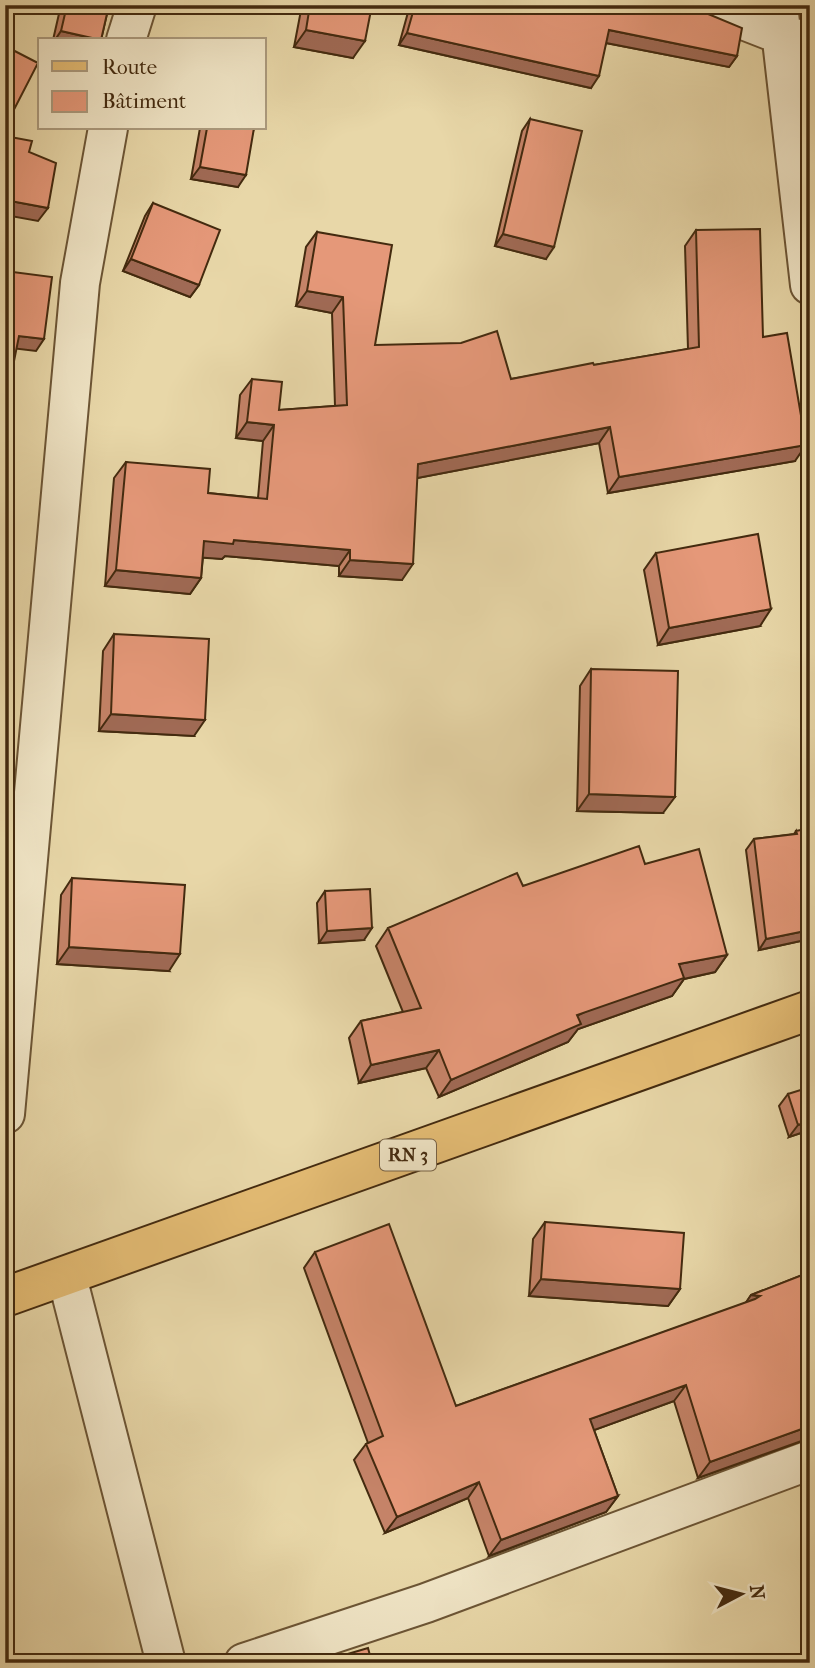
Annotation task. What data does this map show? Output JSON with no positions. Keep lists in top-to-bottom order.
{
  "streets": {
    "main road": ["RN 3"]
  },
  "legend": ["Route", "Bâtiment"],
  "north": "right"
}
